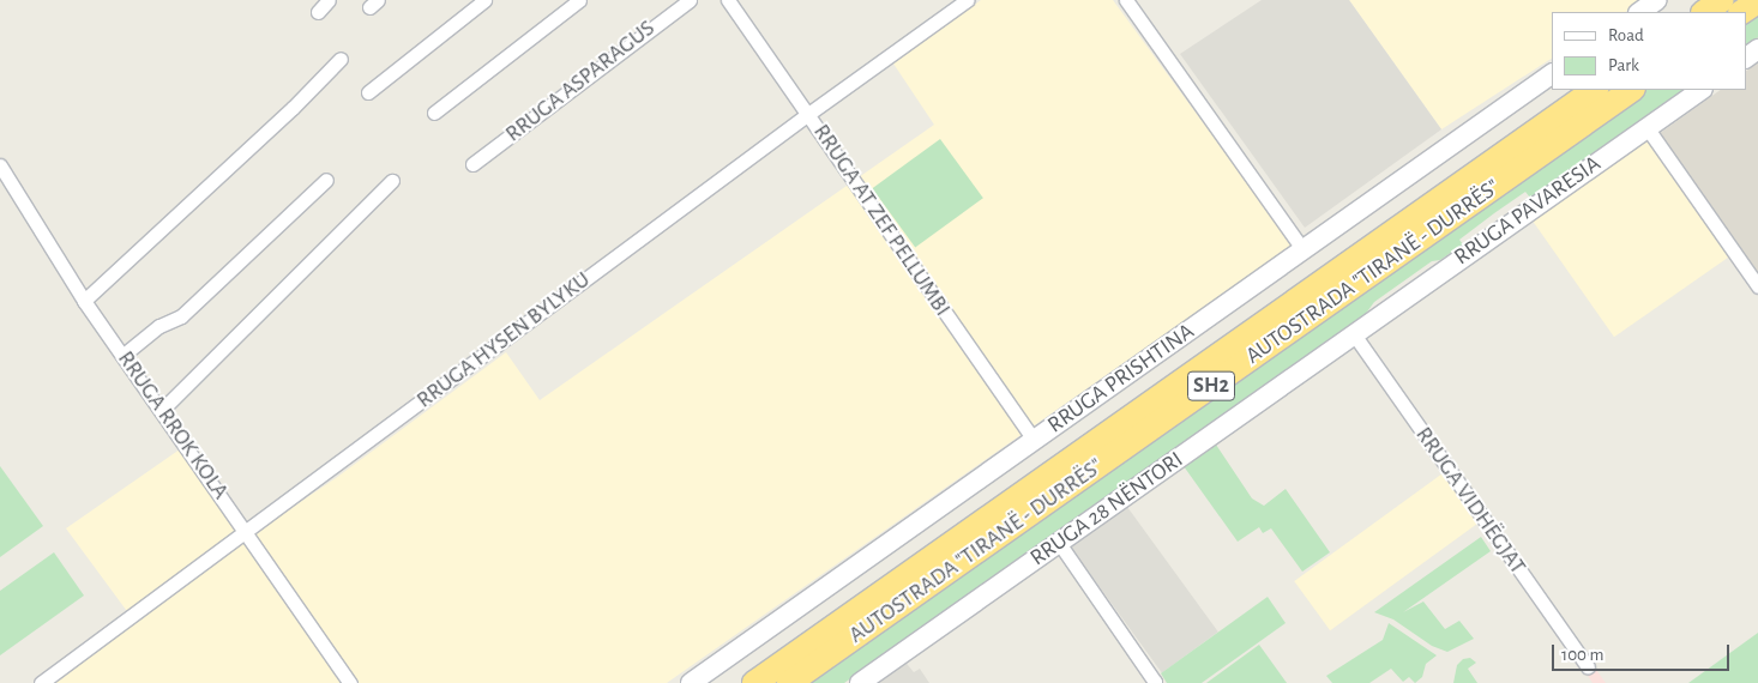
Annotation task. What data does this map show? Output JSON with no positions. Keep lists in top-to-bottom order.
{
  "streets": {
    "highway": ["AUTOSTRADA \"TIRANË - DURRËS\"", "SH2"],
    "main road": ["RRUGA PAVARESIA", "RRUGA PRISHTINA", "RRUGA 28 NËNTORI"],
    "street": [
      "RRUGA ASPARAGUS",
      "RRUGA AT ZEF PELLUMBI",
      "RRUGA HYSEN BYLYKU",
      "RRUGA RROK KOLA",
      "RRUGA VIDHËGJAT"
    ]
  },
  "crossings": [
    ["RRUGA PAVARESIA", "RRUGA VIDHËGJAT"],
    ["RRUGA PAVARESIA", "RRUGA 28 NËNTORI"],
    ["RRUGA AT ZEF PELLUMBI", "RRUGA HYSEN BYLYKU"],
    ["RRUGA AT ZEF PELLUMBI", "RRUGA PRISHTINA"],
    ["RRUGA HYSEN BYLYKU", "RRUGA RROK KOLA"],
    ["RRUGA VIDHËGJAT", "RRUGA 28 NËNTORI"]
  ],
  "legend": ["Road", "Park"],
  "scale_bar": "100 m"
}
